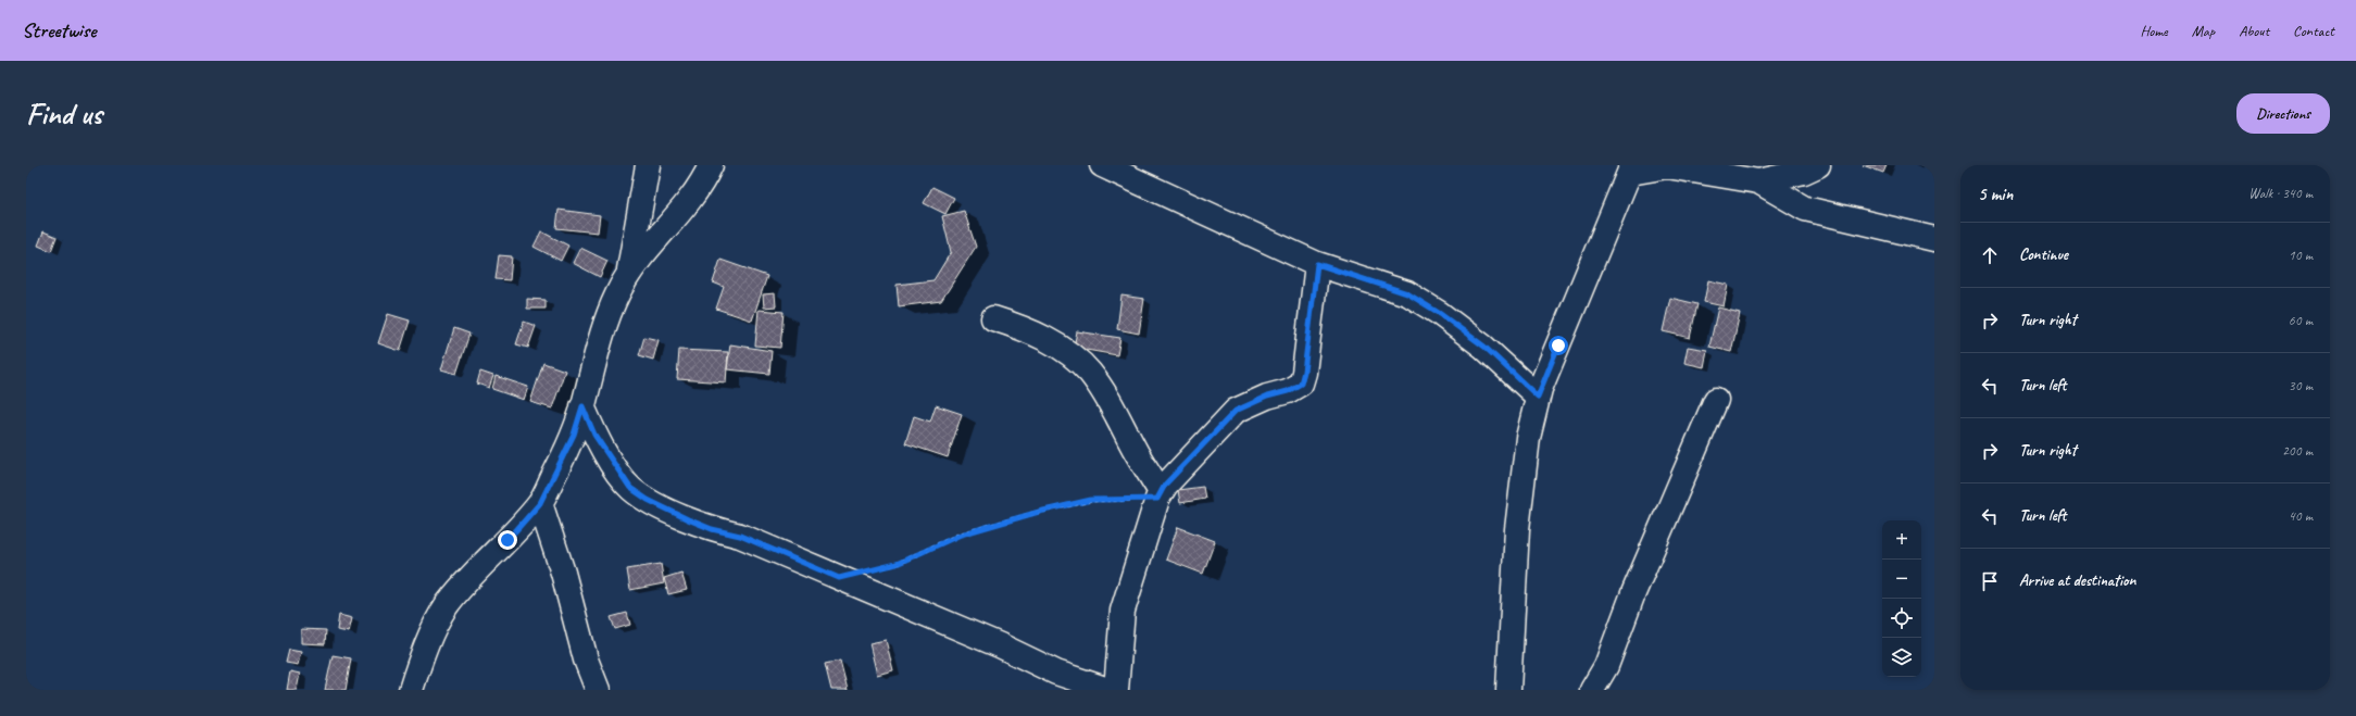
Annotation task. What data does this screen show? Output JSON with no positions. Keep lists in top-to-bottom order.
{
  "page": {
    "header": "Streetwise",
    "nav": [
      "Home",
      "Map",
      "About",
      "Contact"
    ],
    "buttons": "Directions",
    "title": "Find us",
    "heading": ["5 min", "Walk · 340 m"],
    "list": [
      ["Continue", "10 m"],
      ["Turn right", "60 m"],
      ["Turn left", "30 m"],
      ["Turn right", "200 m"],
      ["Turn left", "40 m"],
      "Arrive at destination"
    ],
    "map_buttons": ["+", "−"]
  }
}
